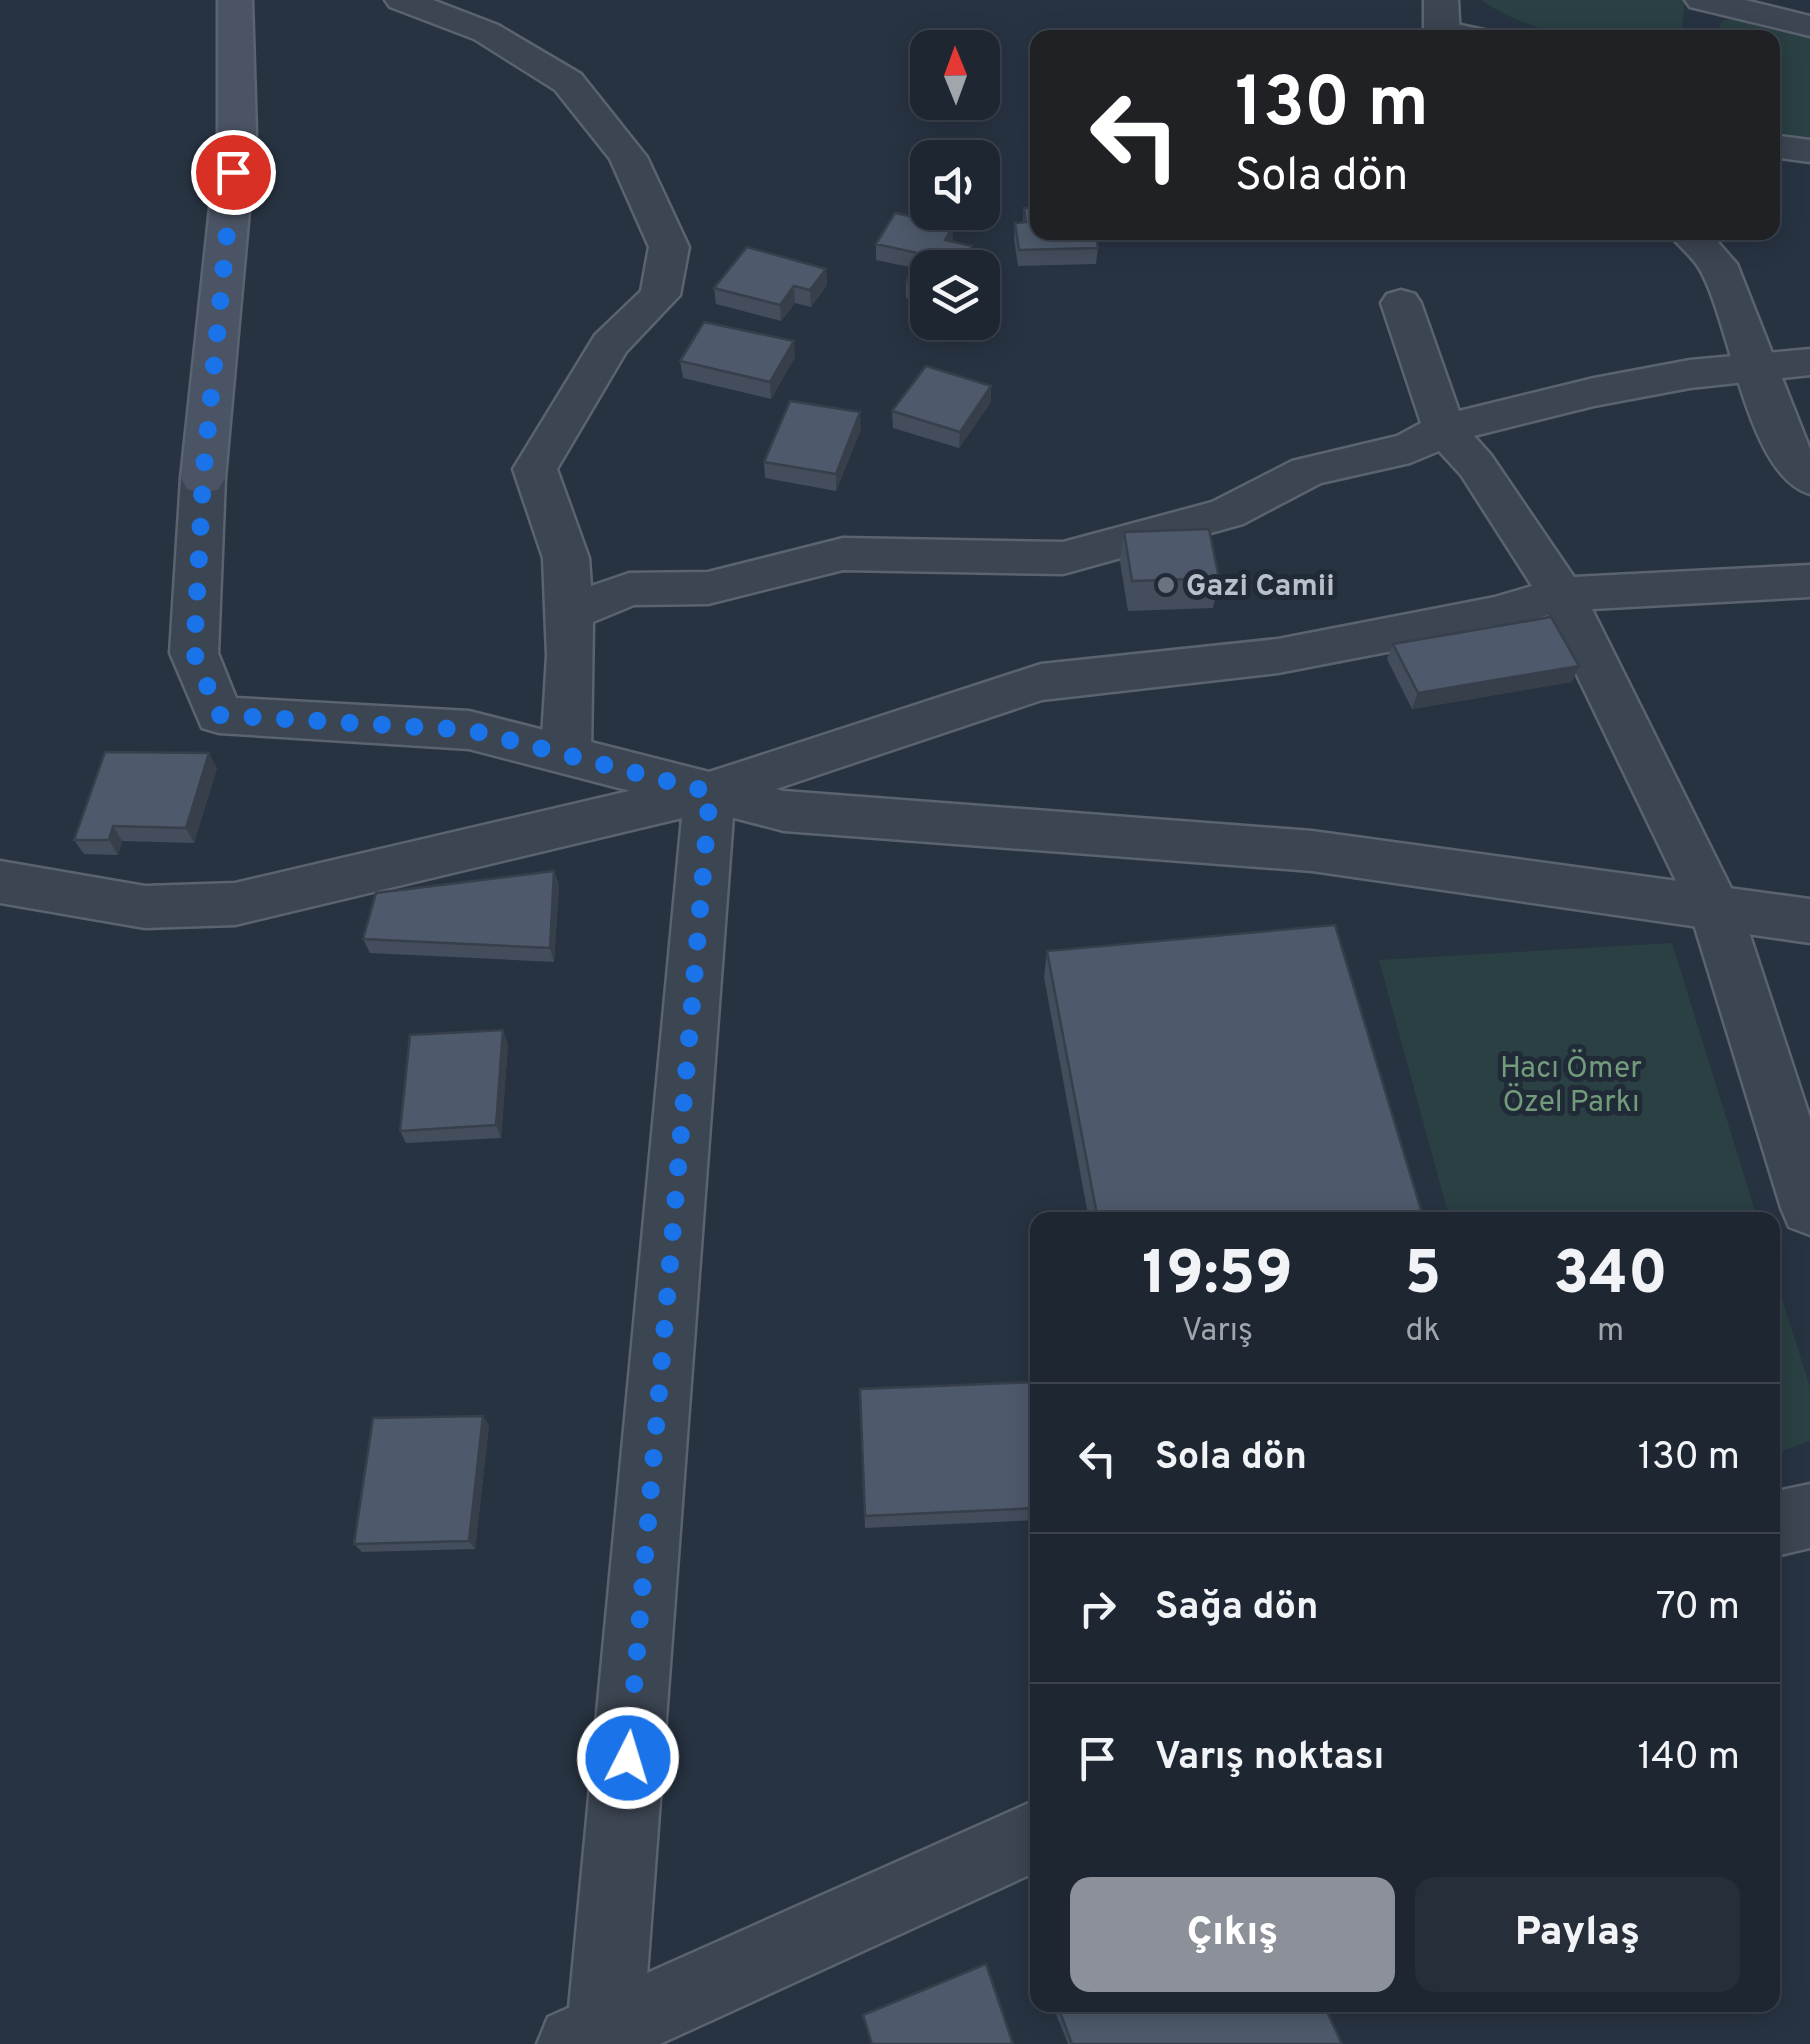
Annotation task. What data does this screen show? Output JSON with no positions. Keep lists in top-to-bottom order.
{
  "parks": ["Hacı Ömer Özel Parkı"],
  "places": ["Gazi Camii"],
  "north": "top",
  "page": {
    "turn": ["130 m", "Sola dön"],
    "eta": [
      "19:59",
      "Varış",
      "5",
      "dk",
      "340",
      "m"
    ],
    "list": [
      {
        "name": "Sola dön",
        "value": "130 m"
      },
      {
        "name": "Sağa dön",
        "value": "70 m"
      },
      {
        "name": "Varış noktası",
        "value": "140 m"
      }
    ],
    "buttons": ["Çıkış", "Paylaş"]
  }
}
